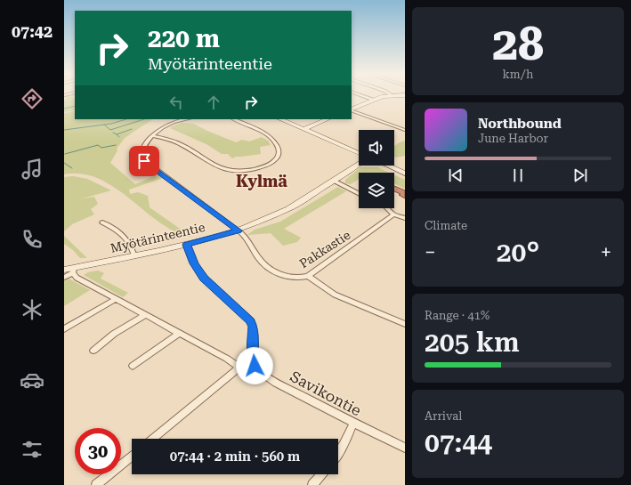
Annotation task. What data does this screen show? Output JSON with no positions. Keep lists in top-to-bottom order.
{
  "streets": {
    "street": ["Myötärinteentie", "Pakkastie", "Savikontie"]
  },
  "crossings": [
    ["Myötärinteentie", "Pakkastie"]
  ],
  "districts": ["Kylmä"],
  "page": {
    "tabs": "07:42",
    "tile": [
      ["28", "km/h"],
      "Climate",
      ["Range · 41%", "205 km"],
      ["Arrival", "07:44"]
    ],
    "turn": ["220 m", "Myötärinteentie"],
    "song": ["Northbound", "June Harbor"],
    "heat": ["−", "20°", "+"],
    "limit": "30",
    "trip": "07:44 · 2 min · 560 m"
  }
}
